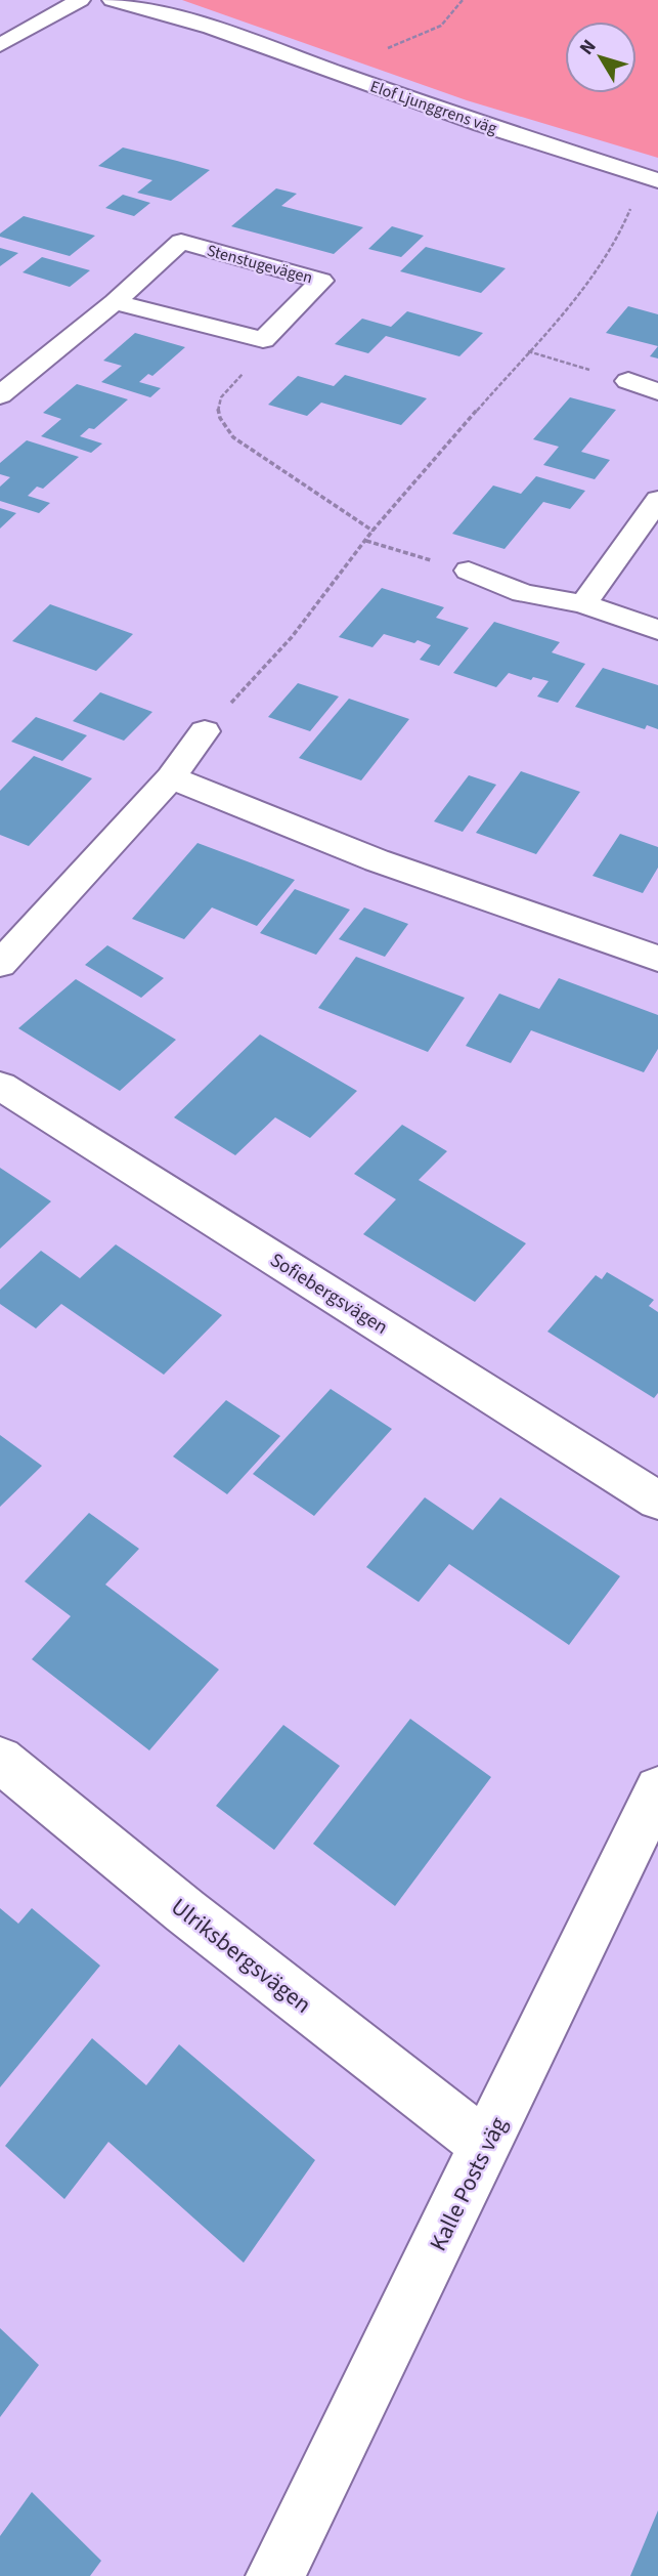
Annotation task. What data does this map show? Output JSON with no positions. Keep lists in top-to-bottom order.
{
  "streets": {
    "street": [
      "Elof Ljunggrens väg",
      "Stenstugevägen",
      "Sofiebergsvägen",
      "Ulriksbergsvägen",
      "Kalle Posts väg"
    ]
  },
  "crossings": [
    ["Ulriksbergsvägen", "Kalle Posts väg"]
  ],
  "north": "top left"
}
